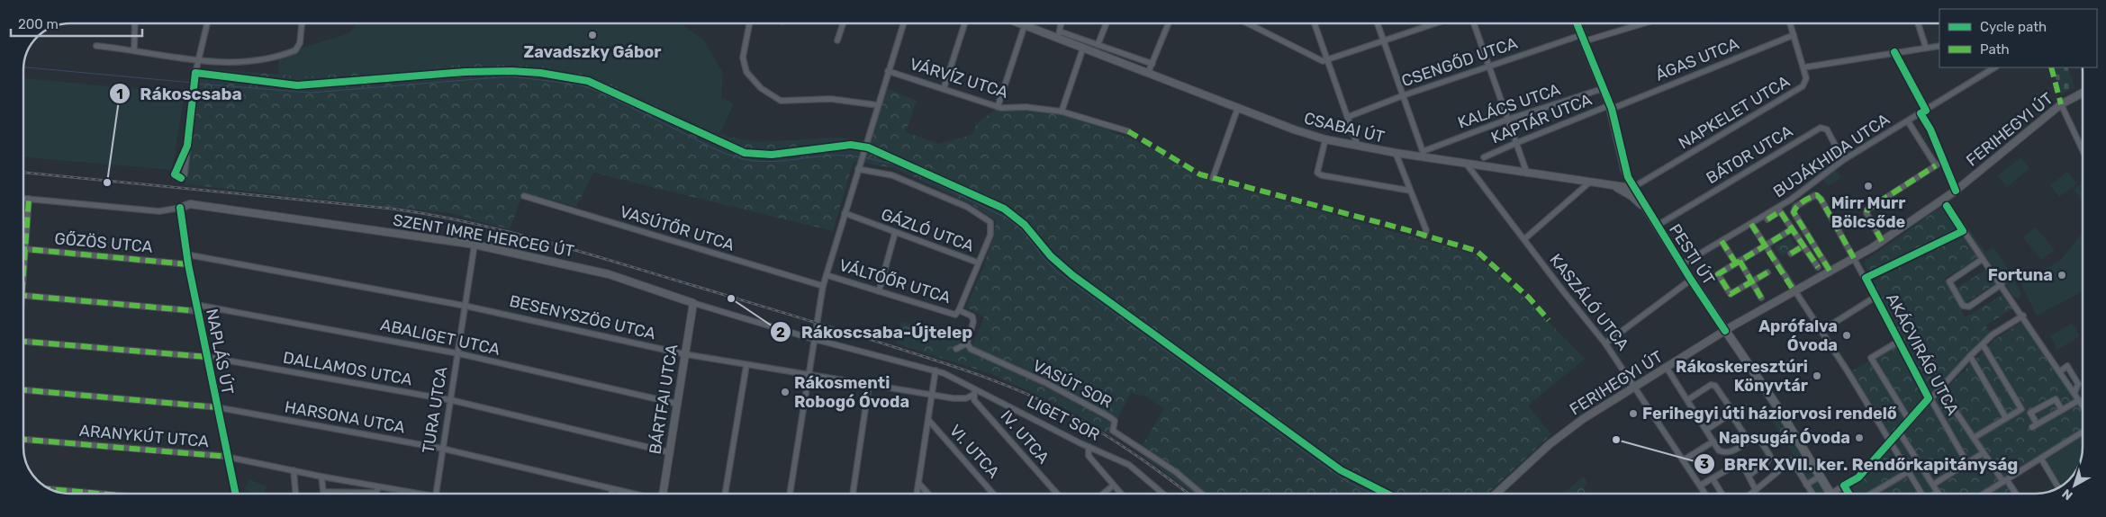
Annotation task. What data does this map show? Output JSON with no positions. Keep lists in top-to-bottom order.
{
  "streets": {
    "main road": ["PESTI ÚT"],
    "street": [
      "ÁGAS UTCA",
      "CSENGŐD UTCA",
      "VÁRVÍZ UTCA",
      "KALÁCS UTCA",
      "NAPKELET UTCA",
      "KAPTÁR UTCA",
      "CSABAI ÚT",
      "FERIHEGYI ÚT",
      "BÁTOR UTCA",
      "BUJÁKHIDA UTCA",
      "VASÚTŐR UTCA",
      "GÁZLÓ UTCA",
      "SZENT IMRE HERCEG ÚT",
      "GŐZÖS UTCA",
      "VÁLTÓŐR UTCA",
      "KASZÁLÓ UTCA",
      "BESENYSZÖG UTCA",
      "ABALIGET UTCA",
      "NAPLÁS ÚT",
      "AKÁCVIRÁG UTCA",
      "DALLAMOS UTCA",
      "VASÚT SOR",
      "BÁRTFAI UTCA",
      "TURA UTCA",
      "HARSONA UTCA",
      "LIGET SOR",
      "ARANYKÚT UTCA",
      "IV. UTCA",
      "VI. UTCA"
    ]
  },
  "crossings": [
    ["ÁGAS UTCA", "KAPTÁR UTCA"],
    ["ÁGAS UTCA", "PESTI ÚT"],
    ["CSENGŐD UTCA", "PESTI ÚT"],
    ["KALÁCS UTCA", "CSABAI ÚT"],
    ["KALÁCS UTCA", "PESTI ÚT"],
    ["NAPKELET UTCA", "CSABAI ÚT"],
    ["NAPKELET UTCA", "PESTI ÚT"],
    ["KAPTÁR UTCA", "PESTI ÚT"],
    ["CSABAI ÚT", "PESTI ÚT"],
    ["CSABAI ÚT", "KASZÁLÓ UTCA"],
    ["FERIHEGYI ÚT", "PESTI ÚT"],
    ["FERIHEGYI ÚT", "KASZÁLÓ UTCA"],
    ["FERIHEGYI ÚT", "AKÁCVIRÁG UTCA"],
    ["BÁTOR UTCA", "BUJÁKHIDA UTCA"],
    ["BÁTOR UTCA", "PESTI ÚT"],
    ["BUJÁKHIDA UTCA", "PESTI ÚT"],
    ["SZENT IMRE HERCEG ÚT", "NAPLÁS ÚT"],
    ["SZENT IMRE HERCEG ÚT", "BÁRTFAI UTCA"],
    ["SZENT IMRE HERCEG ÚT", "TURA UTCA"],
    ["SZENT IMRE HERCEG ÚT", "LIGET SOR"],
    ["GŐZÖS UTCA", "NAPLÁS ÚT"],
    ["BESENYSZÖG UTCA", "NAPLÁS ÚT"],
    ["BESENYSZÖG UTCA", "BÁRTFAI UTCA"],
    ["BESENYSZÖG UTCA", "TURA UTCA"],
    ["BESENYSZÖG UTCA", "LIGET SOR"],
    ["BESENYSZÖG UTCA", "IV. UTCA"],
    ["ABALIGET UTCA", "NAPLÁS ÚT"],
    ["ABALIGET UTCA", "BÁRTFAI UTCA"],
    ["ABALIGET UTCA", "TURA UTCA"],
    ["NAPLÁS ÚT", "DALLAMOS UTCA"],
    ["NAPLÁS ÚT", "HARSONA UTCA"],
    ["NAPLÁS ÚT", "ARANYKÚT UTCA"],
    ["DALLAMOS UTCA", "BÁRTFAI UTCA"],
    ["DALLAMOS UTCA", "TURA UTCA"],
    ["TURA UTCA", "HARSONA UTCA"],
    ["LIGET SOR", "IV. UTCA"]
  ],
  "places": [
    "Zavadszky Gábor",
    "Rákoscsaba",
    "Mirr Murr Bölcsőde",
    "Fortuna",
    "Rákoscsaba-Újtelep",
    "Aprófalva Óvoda",
    "Rákoskeresztúri Könyvtár",
    "Rákosmenti Robogó Óvoda",
    "Ferihegyi úti háziorvosi rendelő",
    "Napsugár Óvoda",
    "BRFK XVII. ker. Rendőrkapitányság"
  ],
  "legend": ["Cycle path", "Path"],
  "scale_bar": "200 m",
  "north": "bottom left"
}
